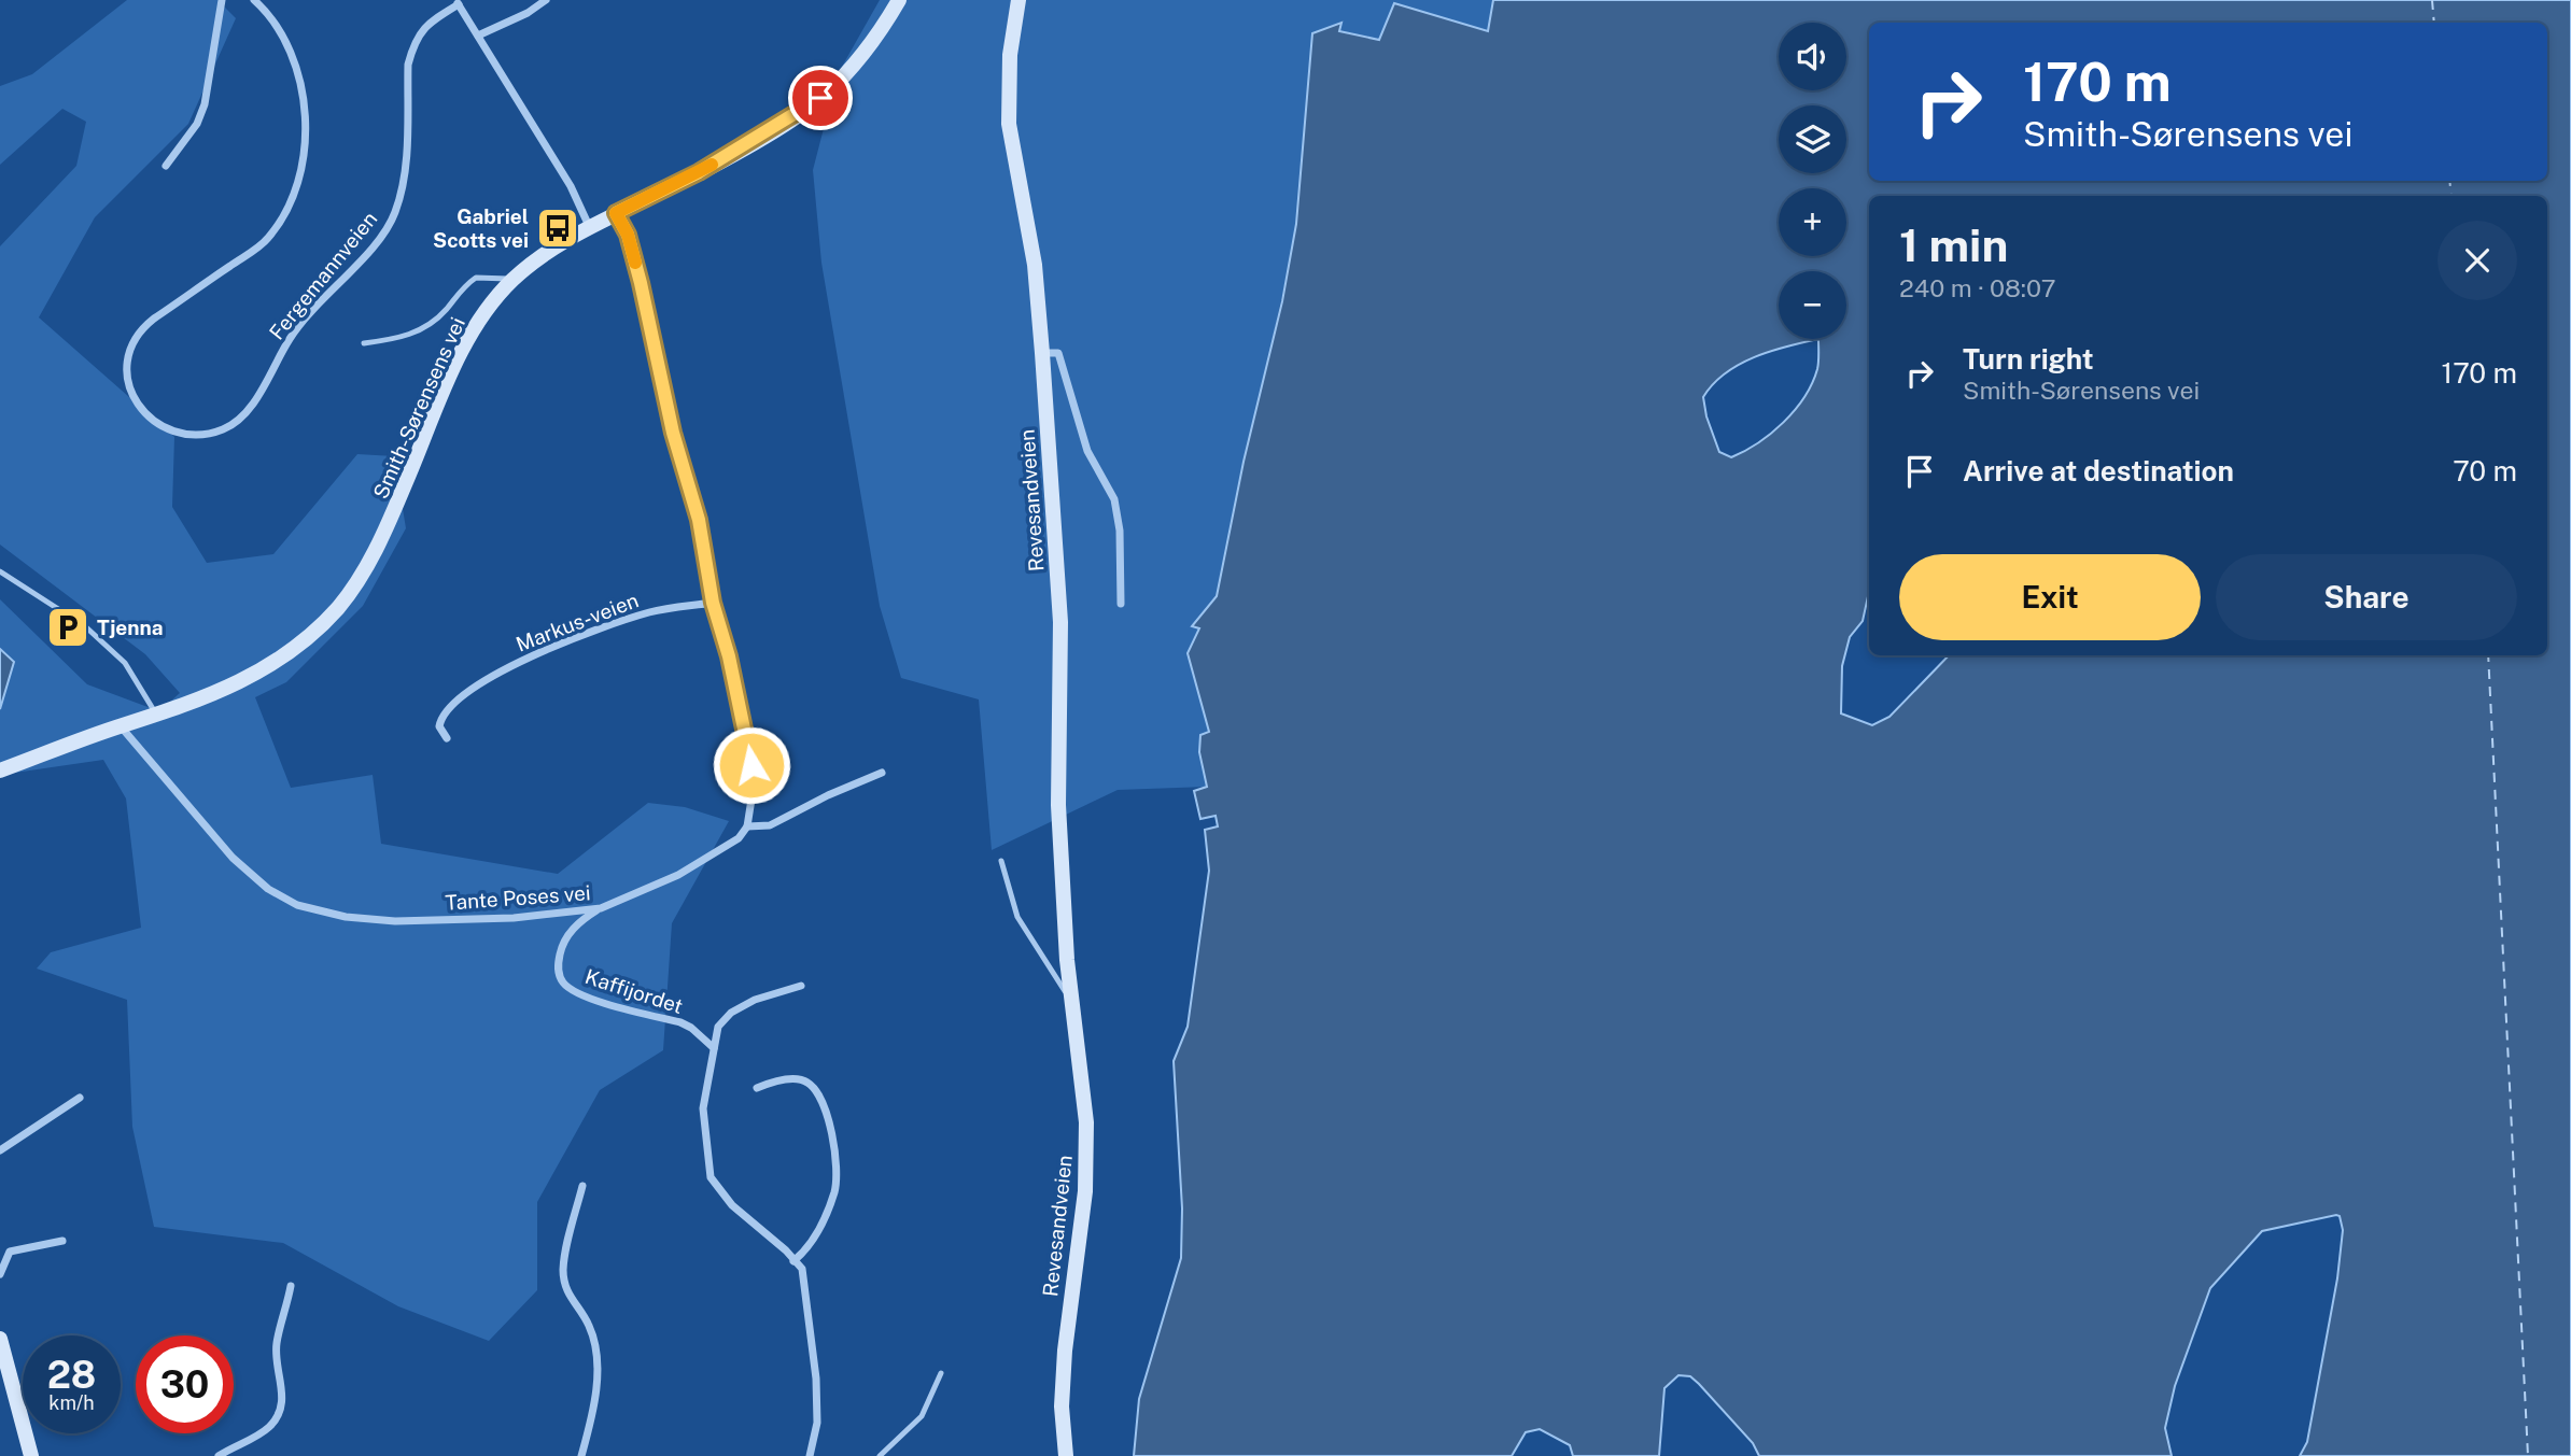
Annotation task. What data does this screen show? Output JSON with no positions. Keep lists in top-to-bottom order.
{
  "streets": {
    "main road": ["Smith-Sørensens vei", "Revesandveien"],
    "street": [
      "Fergemannveien",
      "Markus-veien",
      "Tante Poses vei",
      "Kaffijordet"
    ]
  },
  "crossings": [
    ["Smith-Sørensens vei", "Tante Poses vei"],
    ["Tante Poses vei", "Kaffijordet"]
  ],
  "places": {
    "bus stop": ["Gabriel Scotts vei"],
    "parking": ["Tjenna"]
  },
  "page": {
    "map_buttons": ["+", "−"],
    "turn": ["170 m", "Smith-Sørensens vei"],
    "heading": ["1 min", "240 m · 08:07"],
    "list": [
      {
        "name": "Turn right",
        "note": "Smith-Sørensens vei",
        "value": "170 m"
      },
      {
        "name": "Arrive at destination",
        "value": "70 m"
      }
    ],
    "buttons": ["Exit", "Share"],
    "speed": "28 km/h",
    "limit": "30"
  }
}
